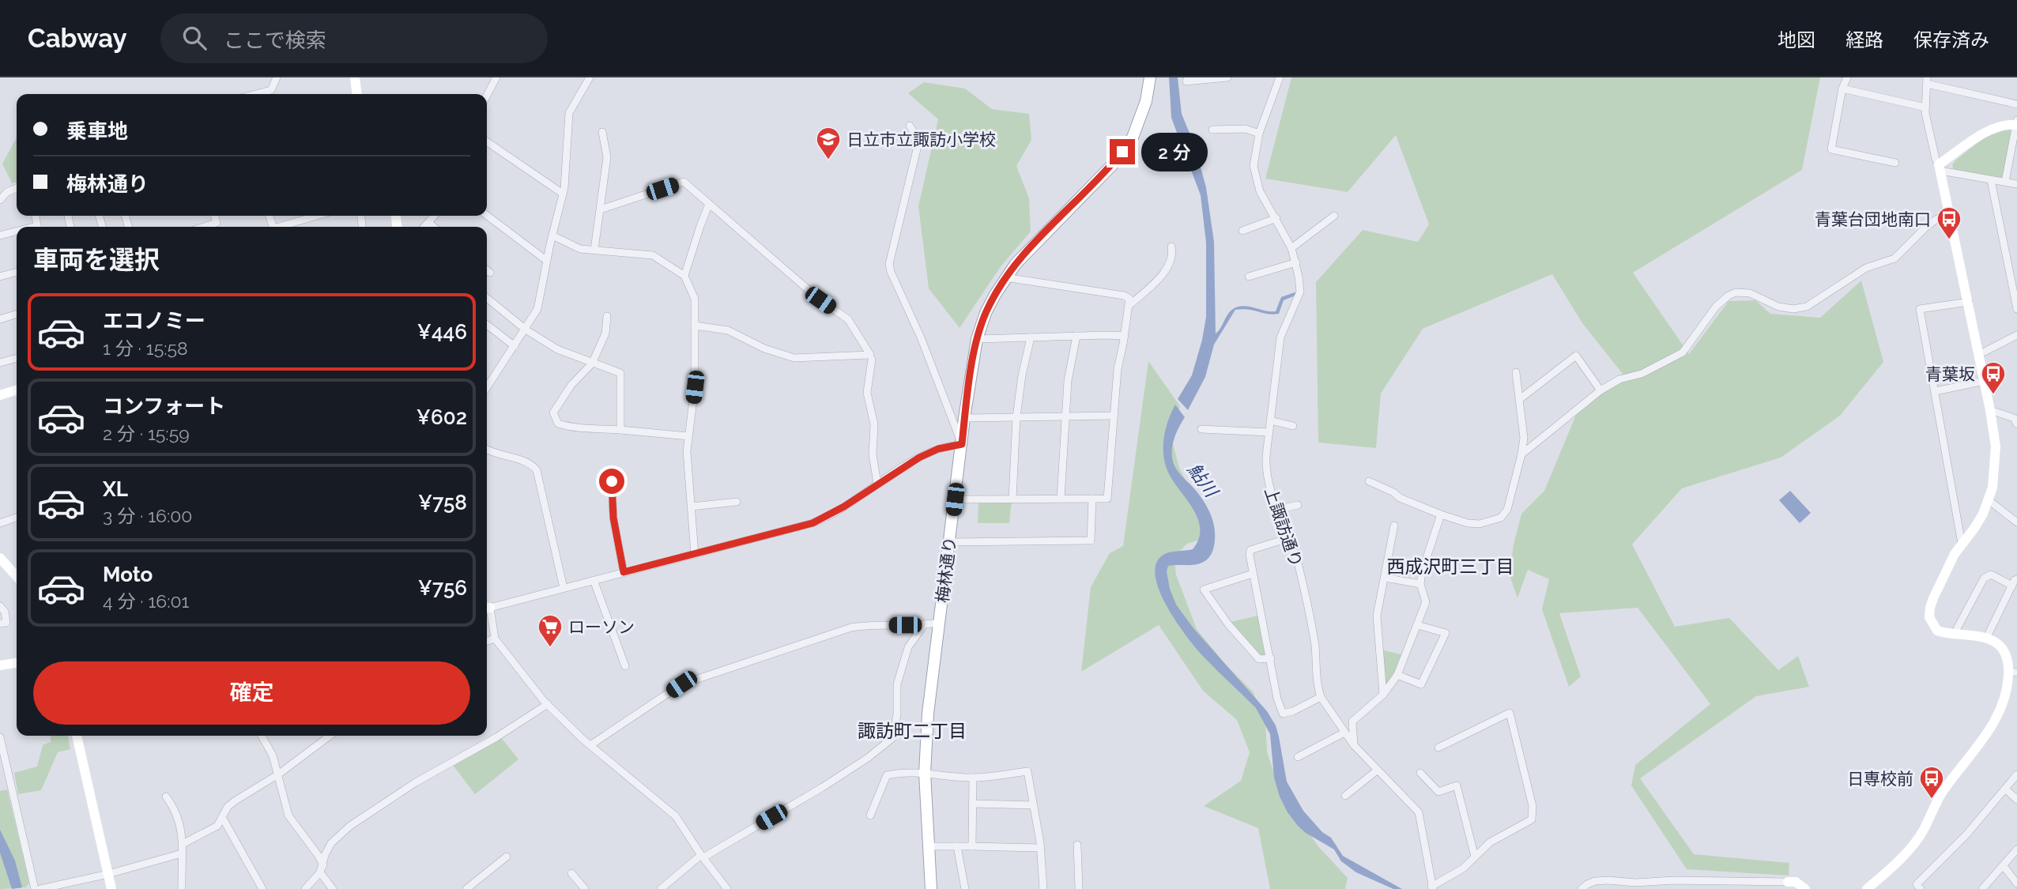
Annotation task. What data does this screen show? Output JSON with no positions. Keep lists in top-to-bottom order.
{
  "streets": {
    "main road": ["梅林通り"],
    "street": ["上諏訪通り"]
  },
  "districts": ["西成沢町三丁目", "諏訪町二丁目"],
  "water": ["鮎川"],
  "places": {
    "school or university": ["日立市立諏訪小学校"],
    "bus stop": ["青葉台団地南口", "青葉坂", "日専校前"],
    "supermarket": ["ローソン"]
  },
  "page": {
    "header": "Cabway",
    "search": "ここで検索",
    "nav": ["地図", "経路", "保存済み"],
    "banner": ["乗車地", "梅林通り"],
    "bubble": "2 分",
    "heading": "車両を選択",
    "list": [
      {
        "name": "エコノミー",
        "note": "1 分 · 15:58",
        "value": "¥446"
      },
      {
        "name": "コンフォート",
        "note": "2 分 · 15:59",
        "value": "¥602"
      },
      {
        "name": "XL",
        "note": "3 分 · 16:00",
        "value": "¥758"
      },
      {
        "name": "Moto",
        "note": "4 分 · 16:01",
        "value": "¥756"
      }
    ],
    "buttons": "確定"
  }
}
